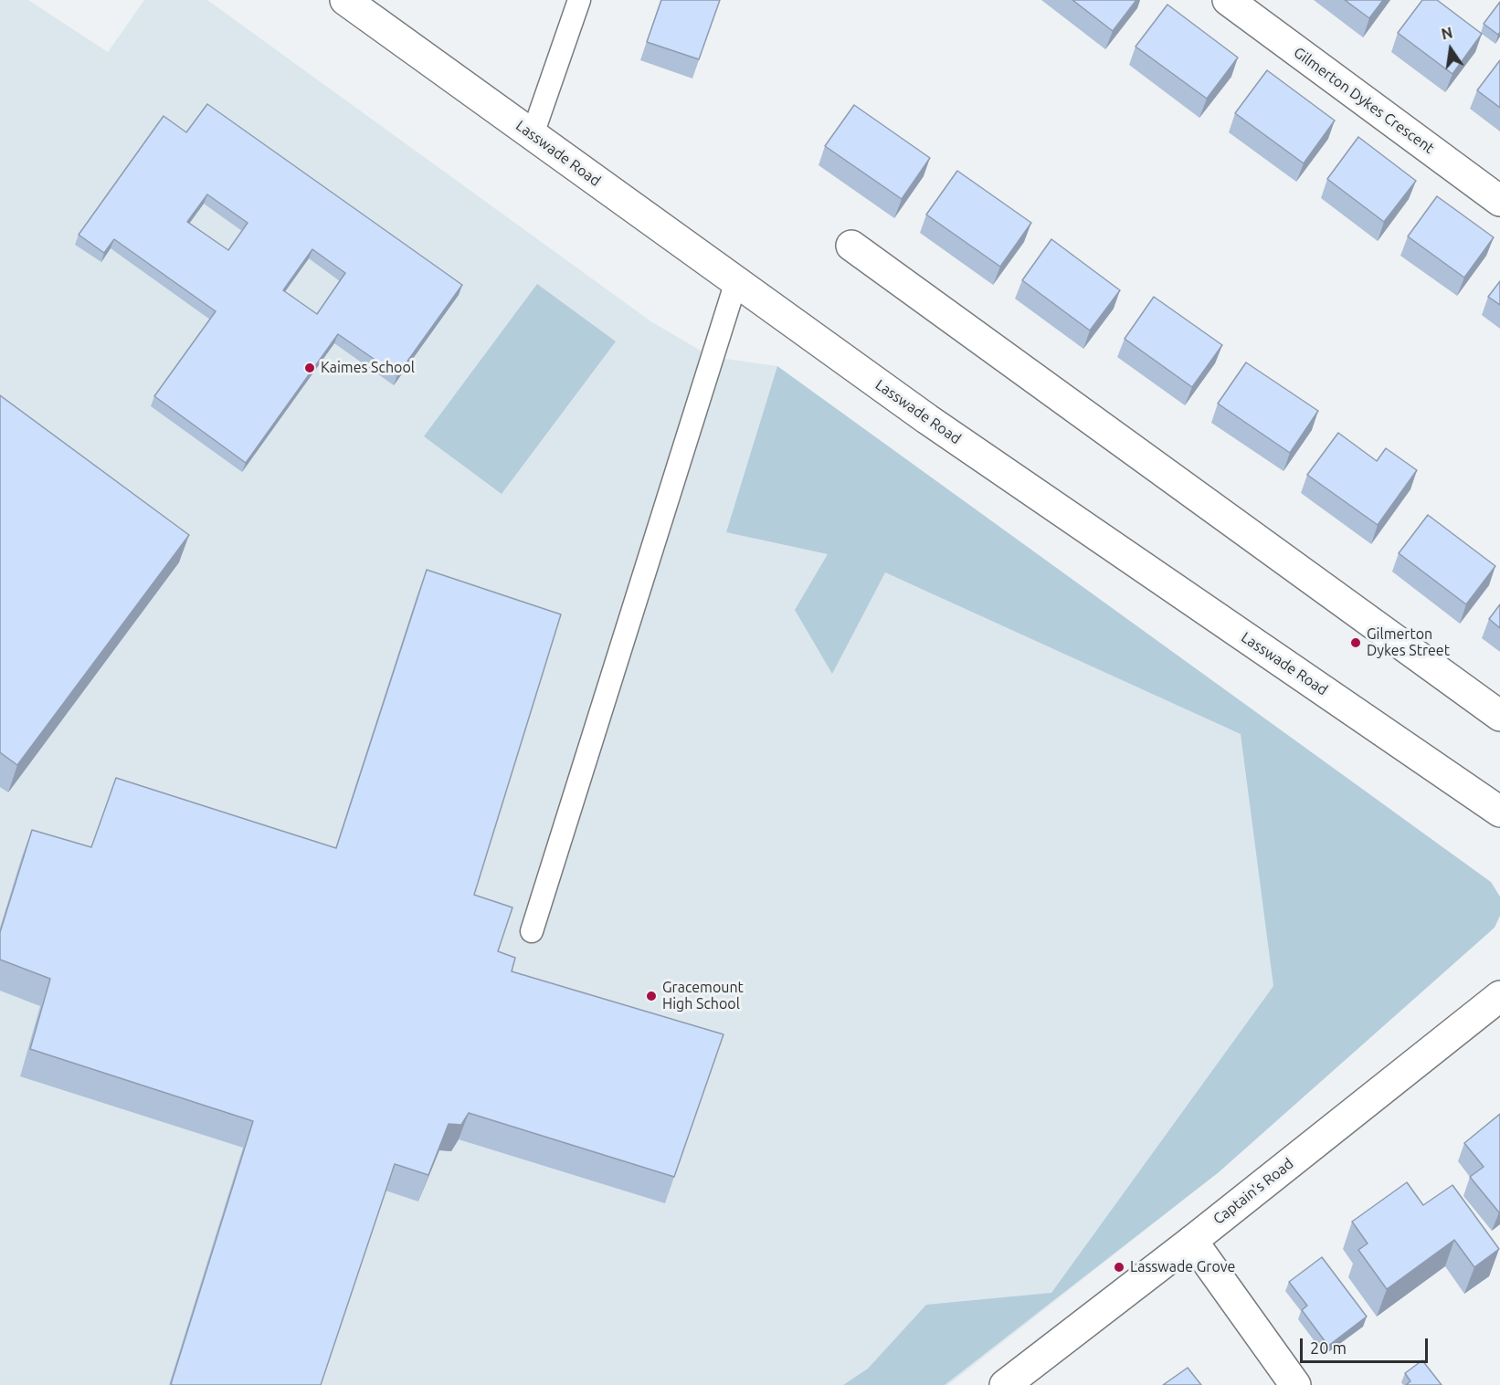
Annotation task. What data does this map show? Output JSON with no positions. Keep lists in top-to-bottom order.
{
  "streets": {
    "street": ["Gilmerton Dykes Crescent", "Lasswade Road", "Captain's Road"]
  },
  "places": [
    "Kaimes School",
    "Gilmerton Dykes Street",
    "Gracemount High School",
    "Lasswade Grove"
  ],
  "scale_bar": "20 m",
  "north": "top"
}
